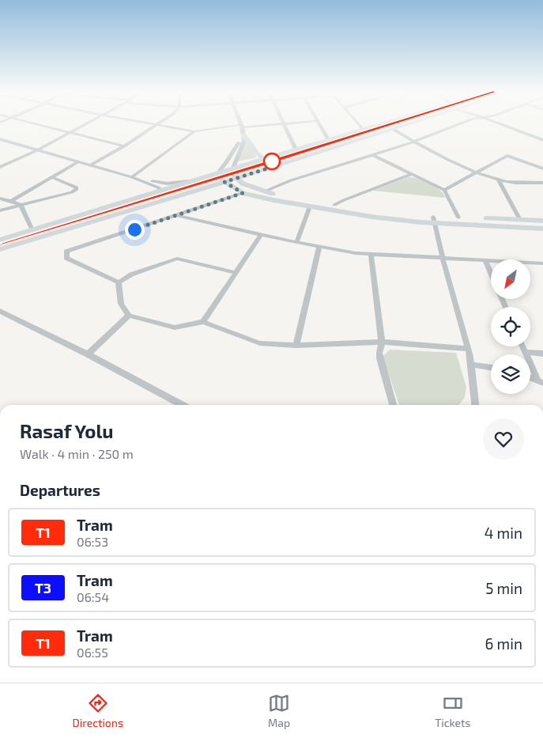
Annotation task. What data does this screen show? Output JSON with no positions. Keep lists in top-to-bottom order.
{
  "lines": ["tram line T1"],
  "north": "bottom left",
  "page": {
    "heading": [
      ["Rasaf Yolu", "Walk · 4 min · 250 m"],
      "Departures"
    ],
    "list": [
      {
        "mark": "T1",
        "name": "Tram",
        "note": "06:53",
        "value": "4 min"
      },
      {
        "mark": "T3",
        "name": "Tram",
        "note": "06:54",
        "value": "5 min"
      },
      {
        "mark": "T1",
        "name": "Tram",
        "note": "06:55",
        "value": "6 min"
      }
    ],
    "tabs": ["Directions", "Map", "Tickets"]
  }
}
